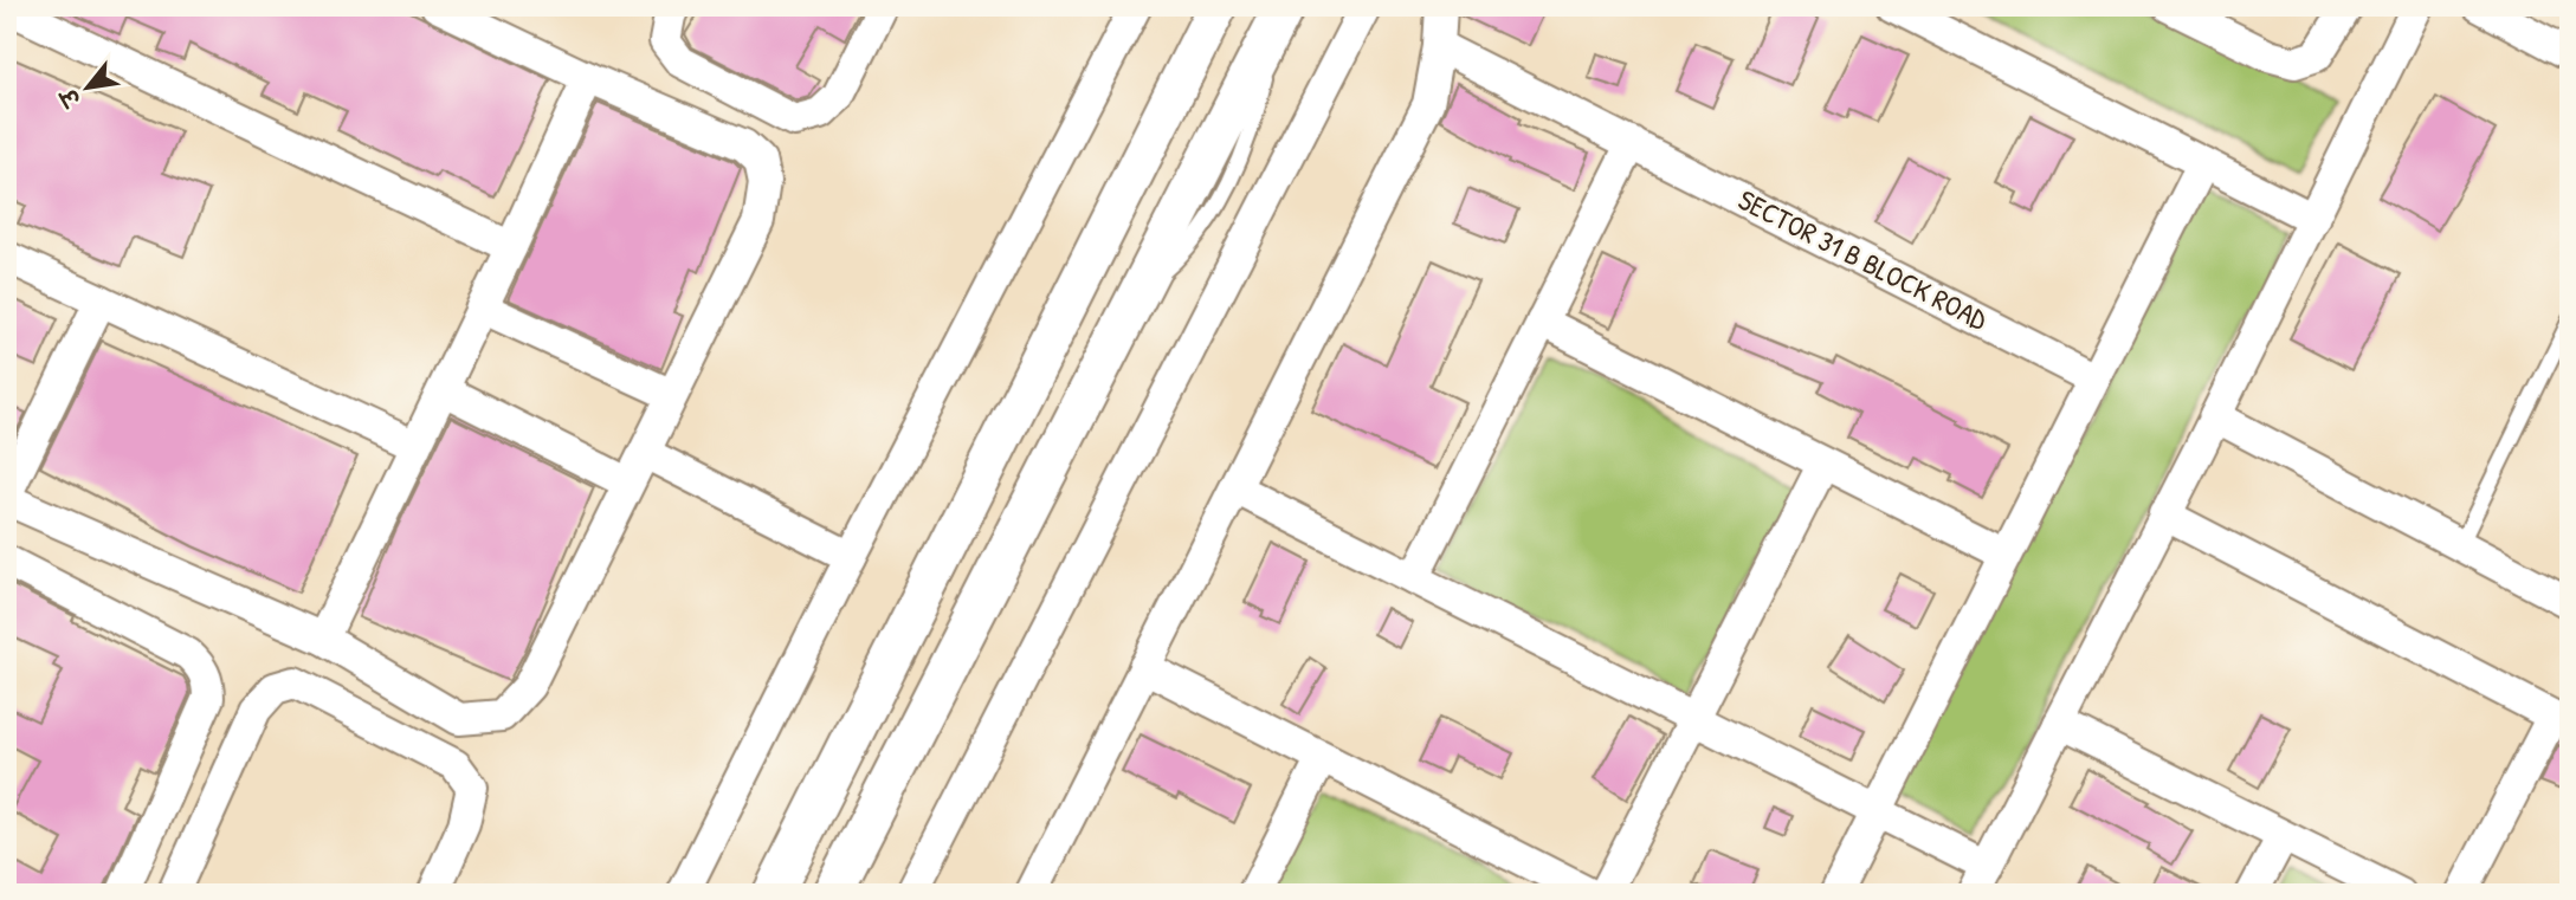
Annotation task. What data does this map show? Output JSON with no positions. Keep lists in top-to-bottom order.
{
  "streets": {
    "street": ["SECTOR 31 B BLOCK ROAD"]
  },
  "north": "bottom left"
}
